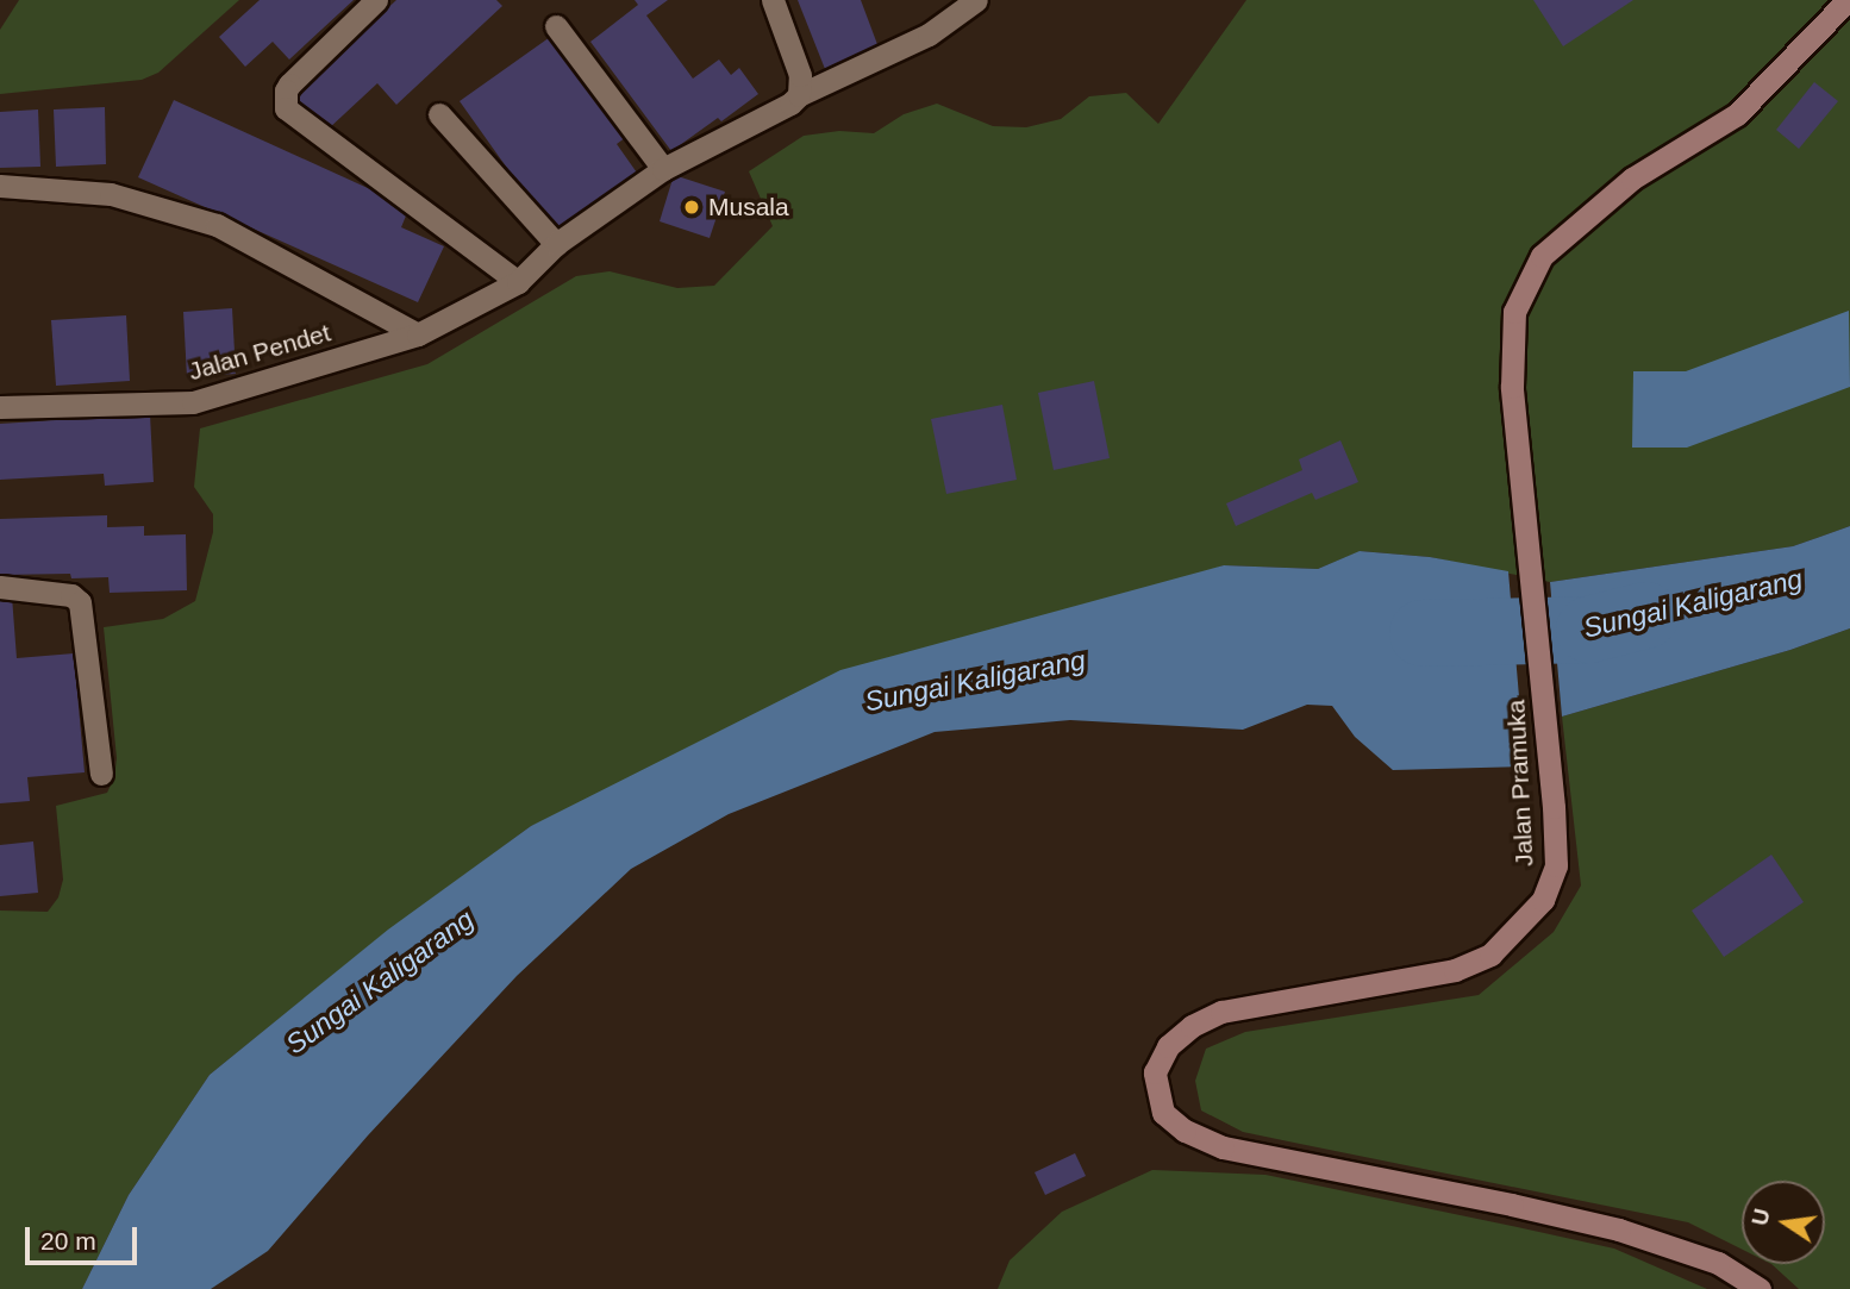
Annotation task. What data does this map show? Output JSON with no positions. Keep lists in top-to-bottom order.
{
  "streets": {
    "main road": ["Jalan Pramuka"],
    "street": ["Jalan Pendet"]
  },
  "water": ["Sungai Kaligarang"],
  "places": ["Musala"],
  "scale_bar": "20 m",
  "north": "left"
}
